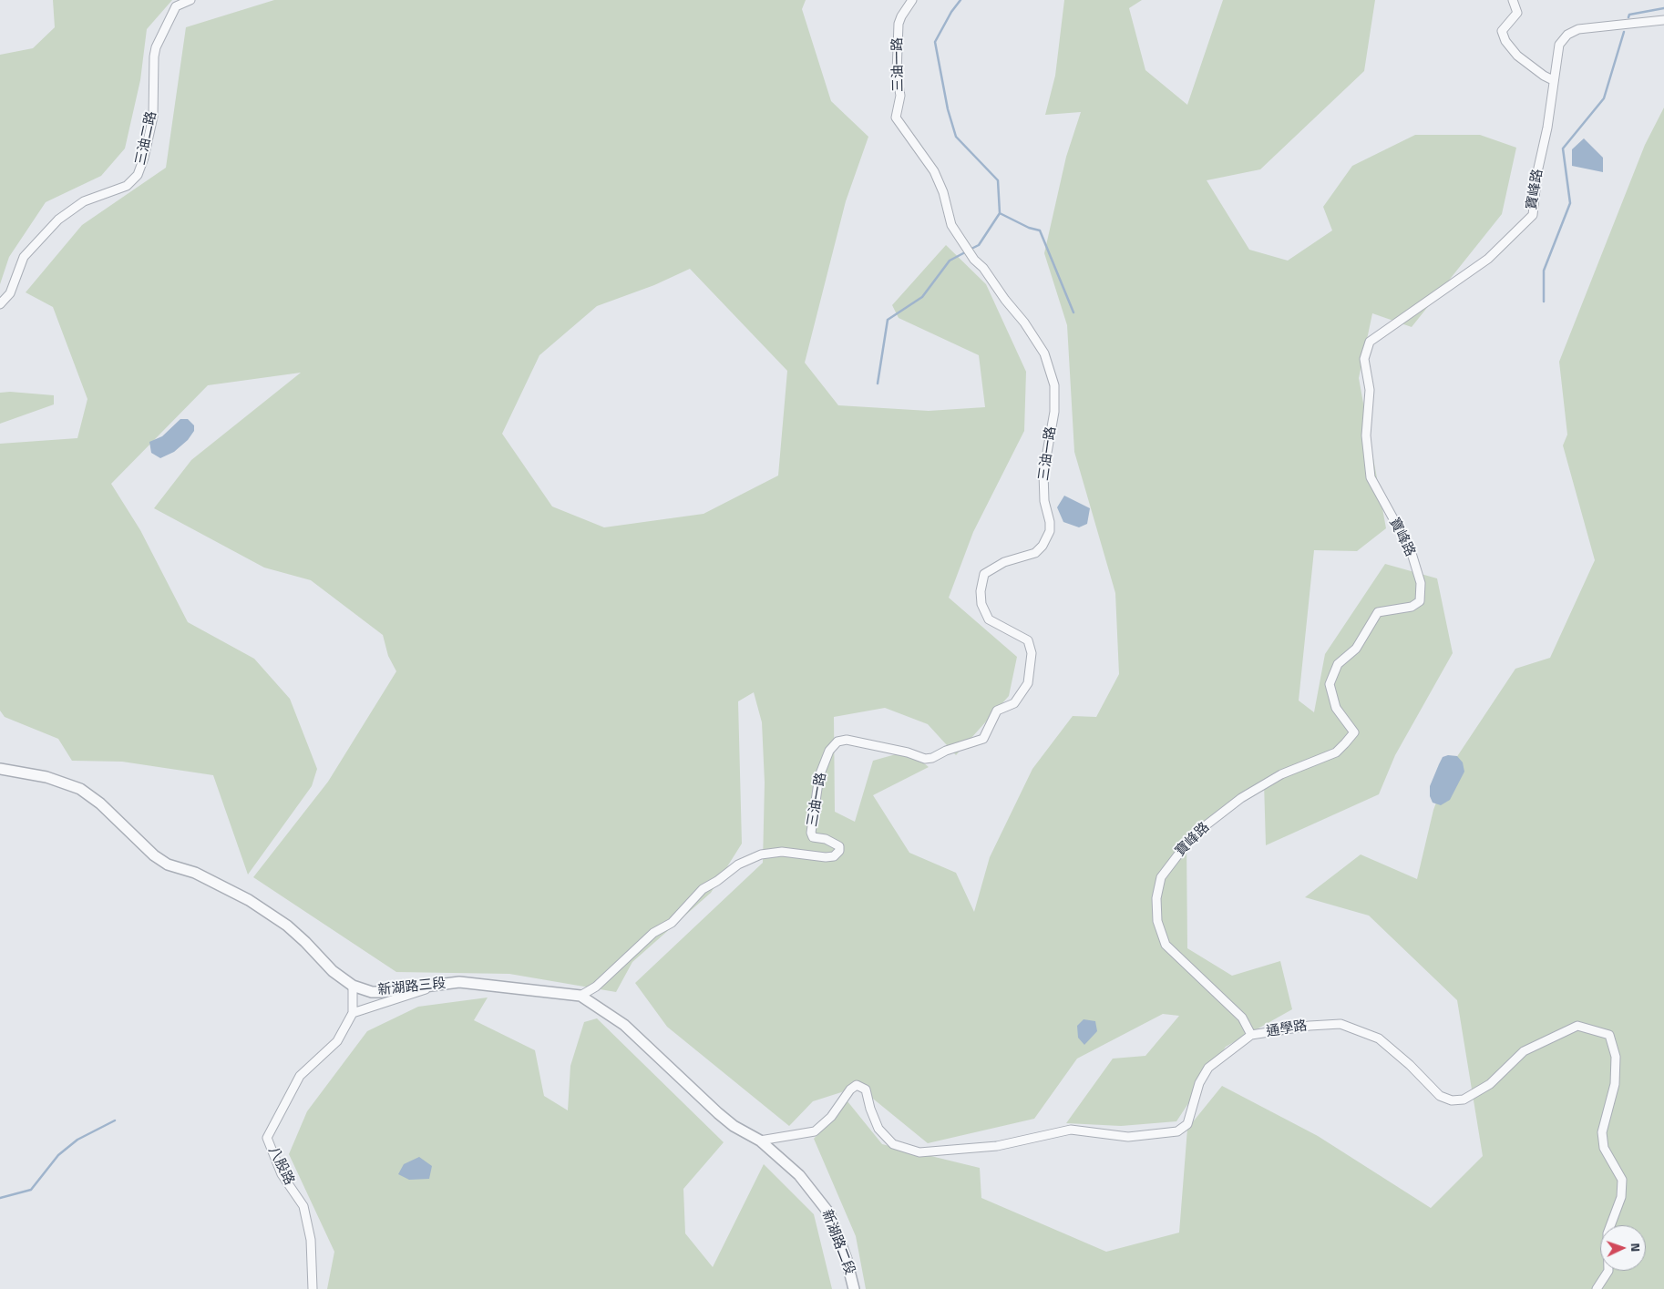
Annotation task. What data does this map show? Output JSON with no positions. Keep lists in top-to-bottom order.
{
  "streets": {
    "street": [
      "三油一路",
      "三油二路",
      "寶峰路",
      "新湖路三段",
      "通學路",
      "八股路",
      "新湖路二段"
    ]
  },
  "crossings": [
    ["三油一路", "新湖路三段"],
    ["寶峰路", "通學路"],
    ["新湖路三段", "通學路"],
    ["新湖路三段", "新湖路二段"],
    ["通學路", "新湖路二段"]
  ],
  "north": "right"
}
